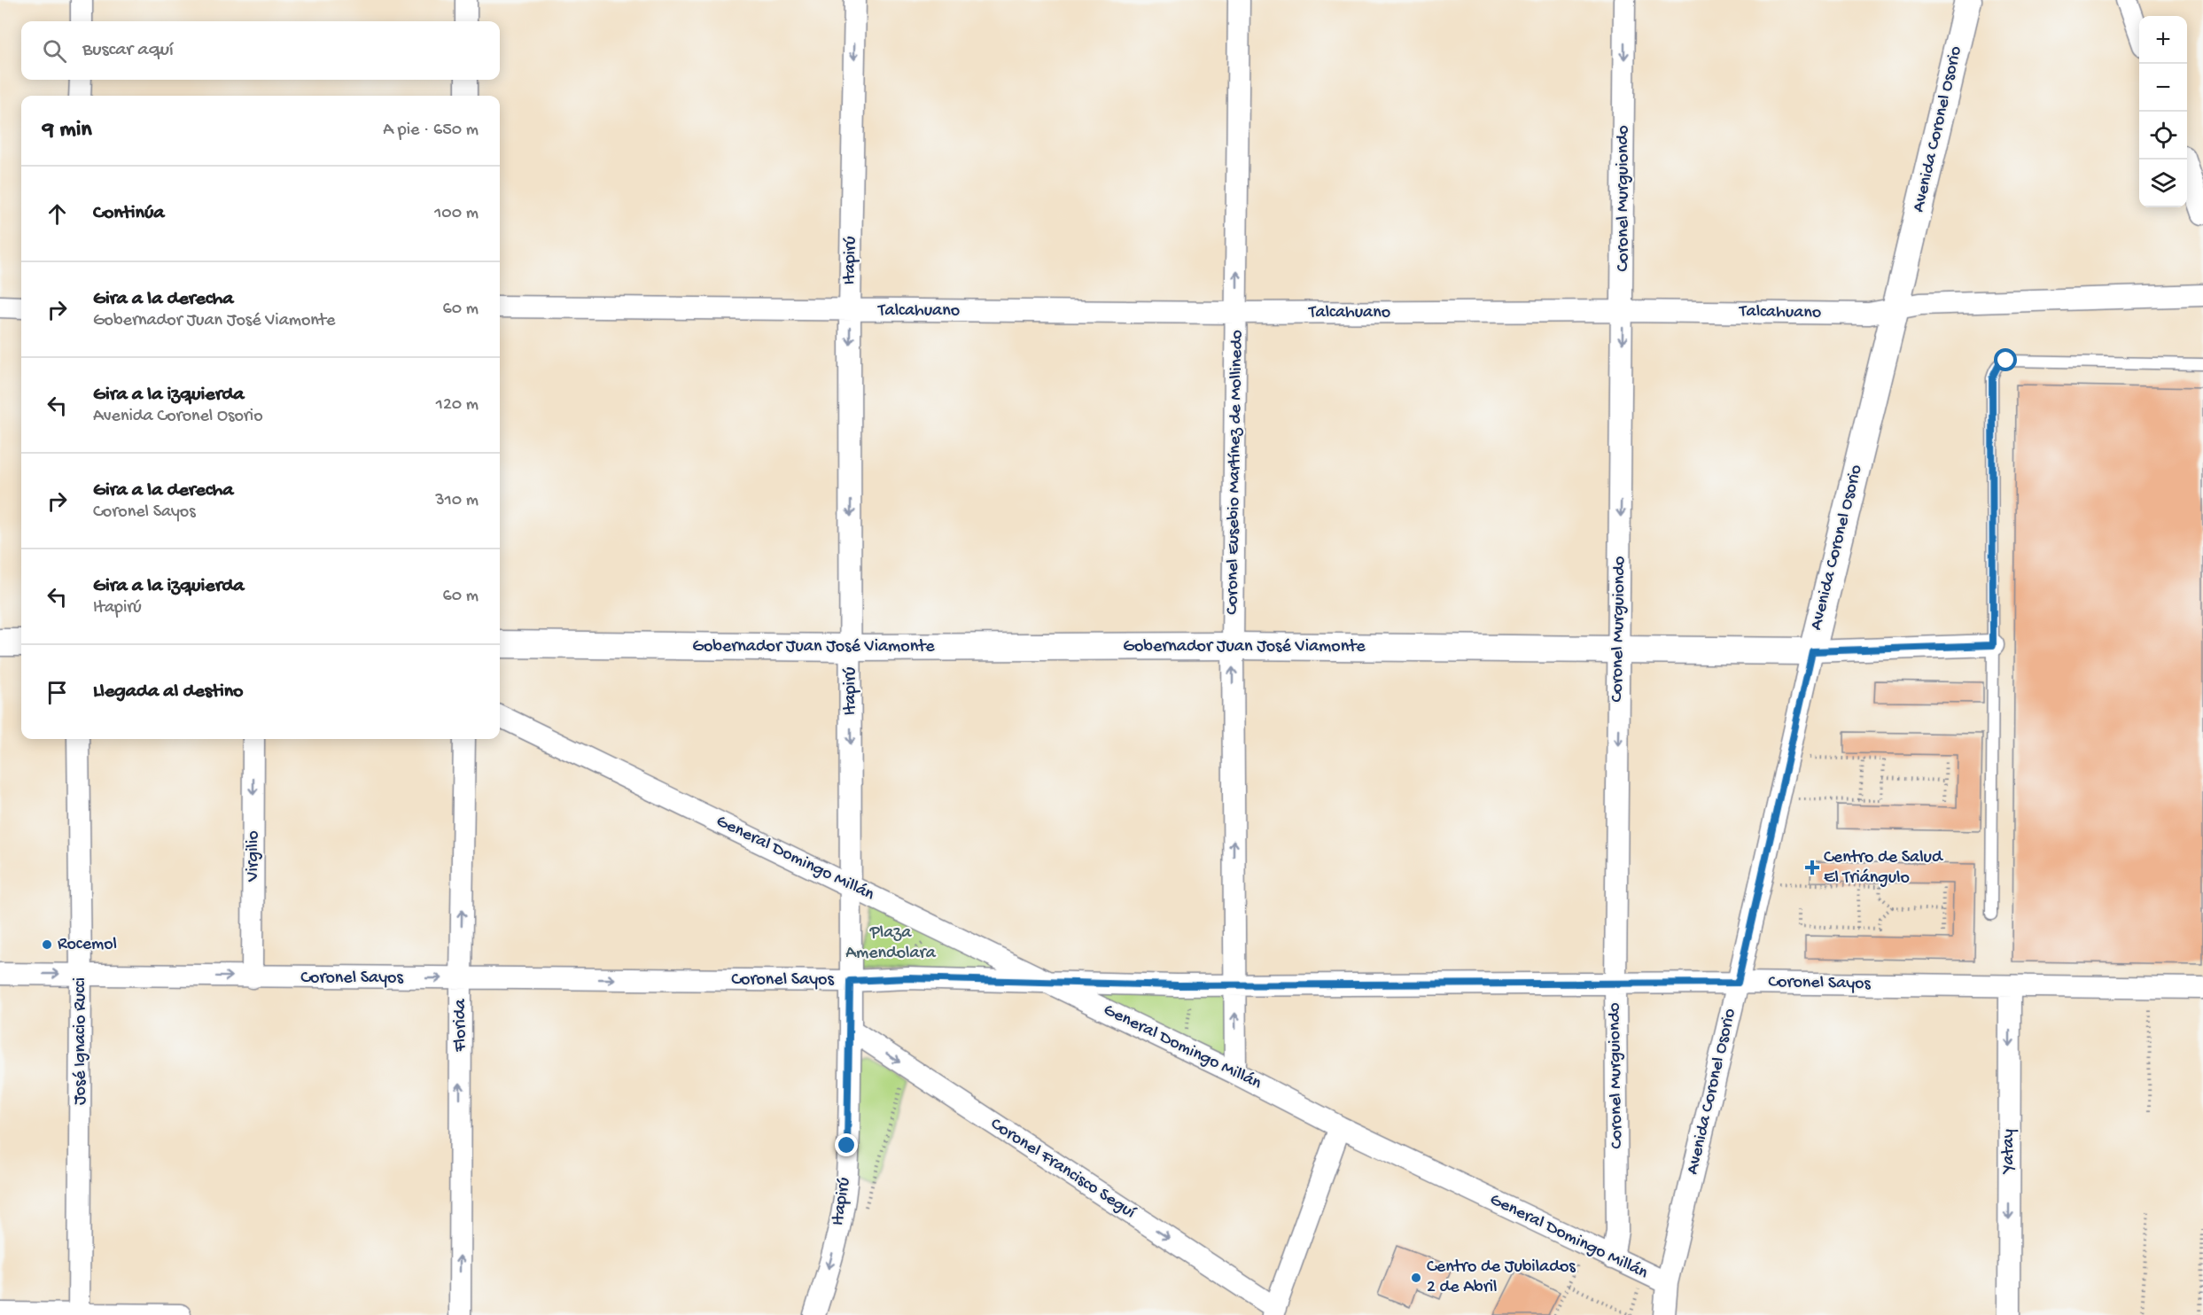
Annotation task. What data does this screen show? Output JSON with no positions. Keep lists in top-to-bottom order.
{
  "streets": {
    "street": [
      "Avenida Coronel Osorio",
      "Coronel Murguiondo",
      "Itapirú",
      "Talcahuano",
      "Coronel Eusebio Martínez de Mollinedo",
      "Gobernador Juan José Viamonte",
      "Virgilio",
      "General Domingo Millán",
      "Coronel Sayos",
      "Florida",
      "José Ignacio Rucci",
      "Yatay",
      "Coronel Francisco Seguí"
    ]
  },
  "crossings": [
    ["Avenida Coronel Osorio", "Talcahuano"],
    ["Avenida Coronel Osorio", "Gobernador Juan José Viamonte"],
    ["Avenida Coronel Osorio", "General Domingo Millán"],
    ["Avenida Coronel Osorio", "Coronel Sayos"],
    ["Coronel Murguiondo", "Talcahuano"],
    ["Coronel Murguiondo", "Gobernador Juan José Viamonte"],
    ["Coronel Murguiondo", "General Domingo Millán"],
    ["Coronel Murguiondo", "Coronel Sayos"],
    ["Itapirú", "Talcahuano"],
    ["Itapirú", "Gobernador Juan José Viamonte"],
    ["Itapirú", "General Domingo Millán"],
    ["Itapirú", "Coronel Sayos"],
    ["Itapirú", "Coronel Francisco Seguí"],
    ["Talcahuano", "Coronel Eusebio Martínez de Mollinedo"],
    ["Coronel Eusebio Martínez de Mollinedo", "Gobernador Juan José Viamonte"],
    ["Coronel Eusebio Martínez de Mollinedo", "General Domingo Millán"],
    ["Coronel Eusebio Martínez de Mollinedo", "Coronel Sayos"],
    ["Virgilio", "Coronel Sayos"],
    ["General Domingo Millán", "Coronel Sayos"],
    ["Coronel Sayos", "Florida"],
    ["Coronel Sayos", "José Ignacio Rucci"],
    ["Coronel Sayos", "Yatay"]
  ],
  "one_way": [
    "Coronel Murguiondo",
    "Itapirú",
    "Coronel Eusebio Martínez de Mollinedo",
    "Virgilio",
    "Coronel Sayos",
    "Florida",
    "Yatay",
    "Coronel Francisco Seguí"
  ],
  "parks": ["Plaza Amendolara"],
  "places": {
    "health": ["Centro de Salud El Triángulo"],
    "other": ["Rocemol", "Centro de Jubilados 2 de Abril"]
  },
  "page": {
    "map_buttons": ["+", "−"],
    "search": "Buscar aquí",
    "heading": ["9 min", "A pie · 650 m"],
    "list": [
      ["Continúa", "100 m"],
      ["Gira a la derecha", "Gobernador Juan José Viamonte", "60 m"],
      ["Gira a la izquierda", "Avenida Coronel Osorio", "120 m"],
      ["Gira a la derecha", "Coronel Sayos", "310 m"],
      ["Gira a la izquierda", "Itapirú", "60 m"],
      "Llegada al destino"
    ]
  }
}
